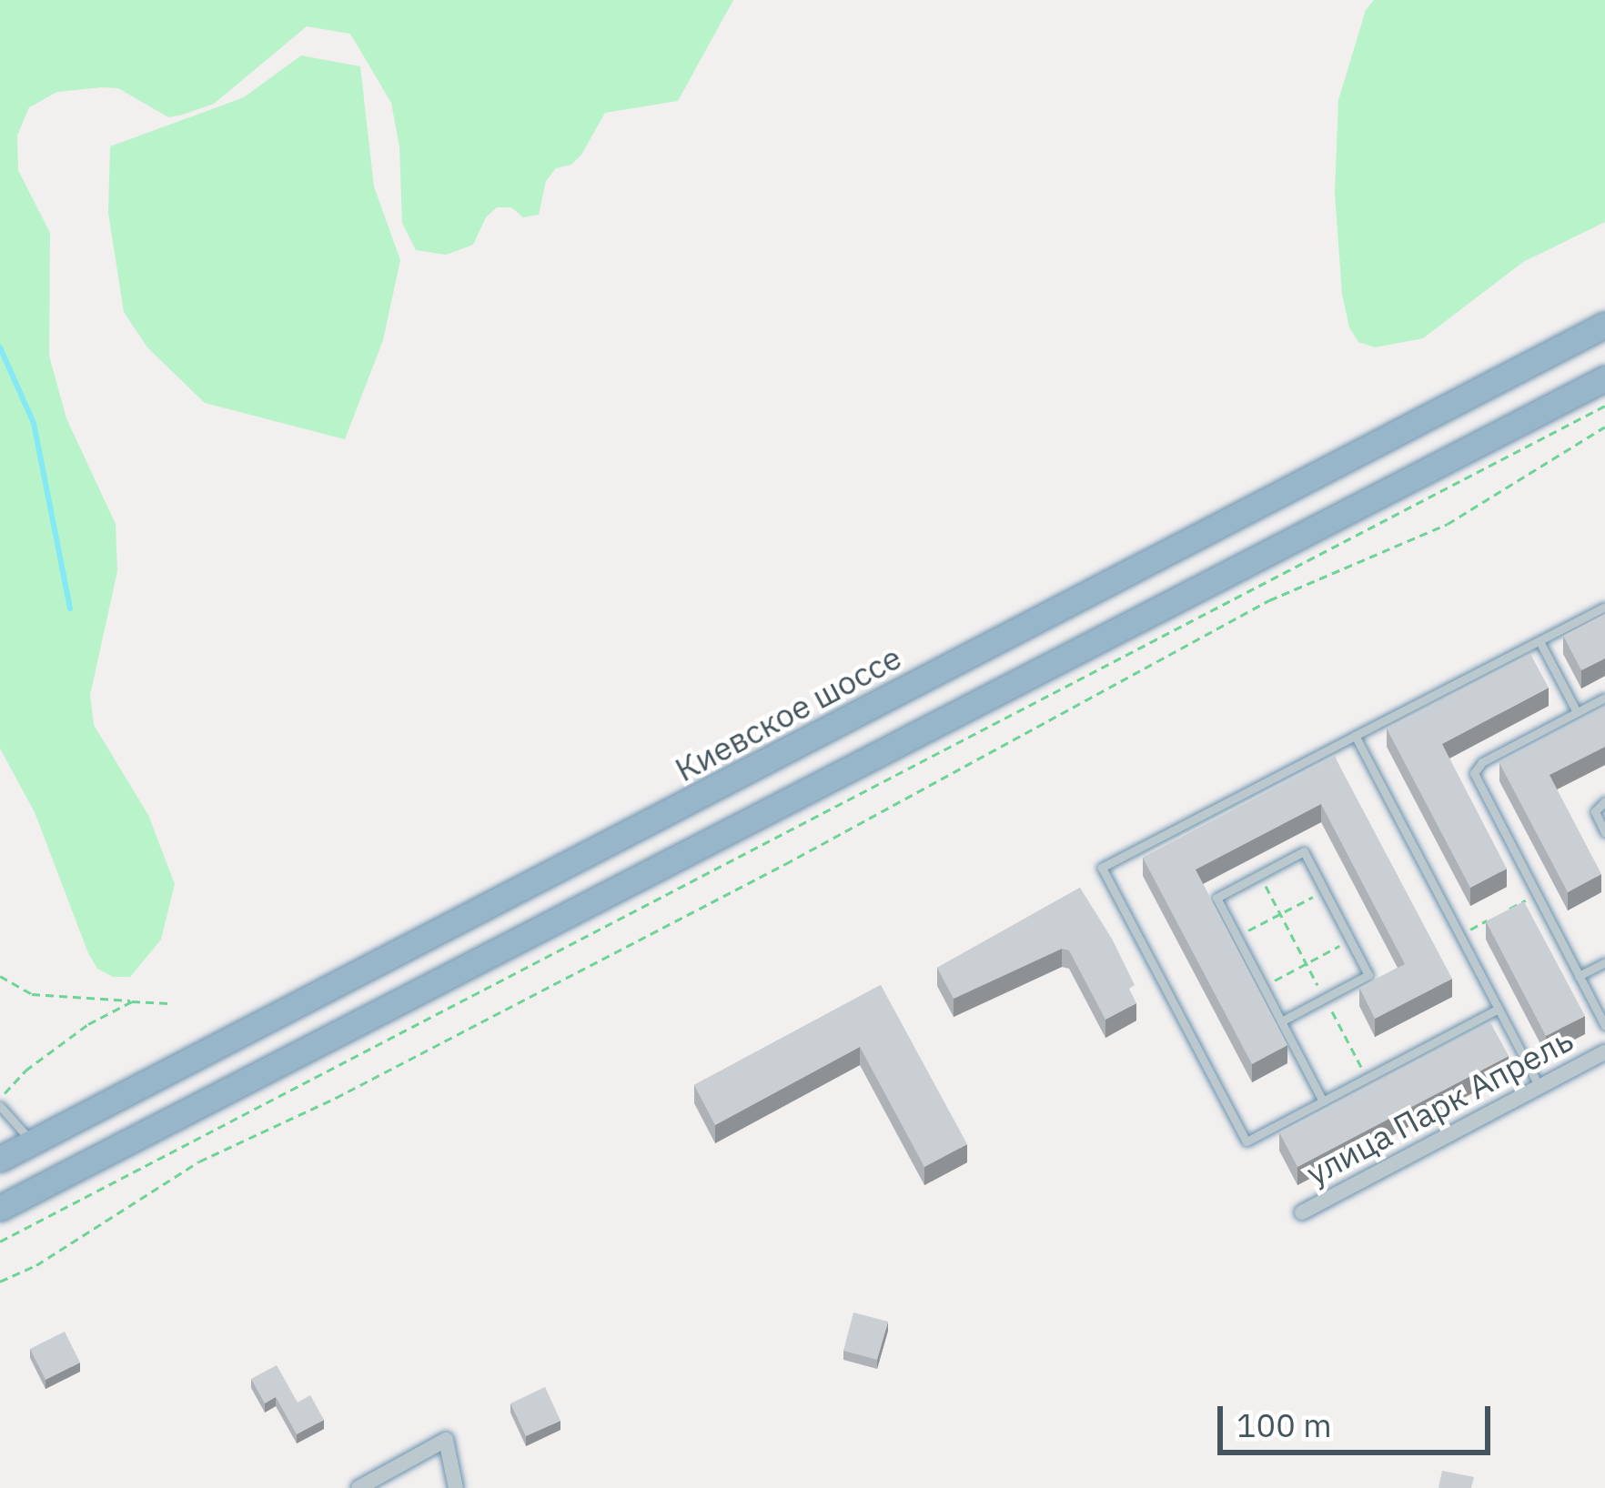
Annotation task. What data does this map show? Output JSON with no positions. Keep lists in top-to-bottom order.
{
  "streets": {
    "highway": ["Киевское шоссе"],
    "street": ["улица Парк Апрель"]
  },
  "scale_bar": "100 m"
}
